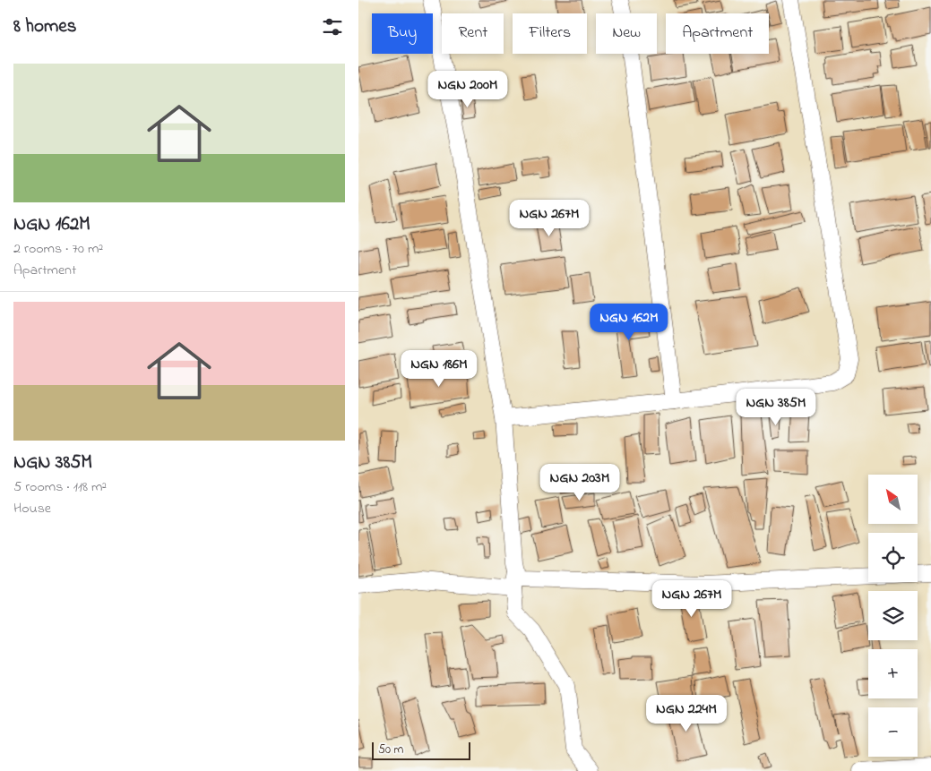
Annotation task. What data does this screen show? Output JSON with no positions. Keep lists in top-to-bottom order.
{
  "scale_bar": "50 m",
  "north": "top left",
  "page": {
    "heading": "8 homes",
    "chip": [
      "Buy",
      "Rent",
      "Filters",
      "New",
      "Apartment"
    ],
    "list": [
      {
        "name": "NGN 162M",
        "note": "2 rooms · 70 m² · Apartment"
      },
      {
        "name": "NGN 385M",
        "note": "5 rooms · 118 m² · House"
      }
    ],
    "price": [
      "NGN 200M",
      "NGN 267M",
      "NGN 162M",
      "NGN 186M",
      "NGN 385M",
      "NGN 203M",
      "NGN 267M",
      "NGN 224M"
    ],
    "map_buttons": ["+", "−"],
    "scale": "50 m"
  }
}
